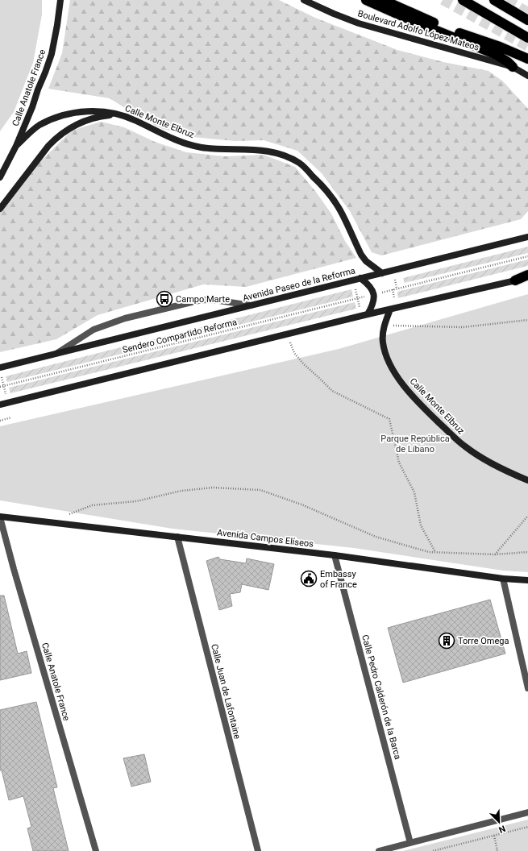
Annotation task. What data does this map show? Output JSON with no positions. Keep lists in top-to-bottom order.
{
  "streets": {
    "street": [
      "Boulevard Adolfo López Mateos",
      "Calle Anatole France",
      "Calle Monte Elbruz",
      "Avenida Paseo de la Reforma",
      "Avenida Campos Elíseos",
      "Calle Juan de Lafontaine",
      "Calle Pedro Calderón de la Barca"
    ],
    "path": ["Sendero Compartido Reforma"]
  },
  "crossings": [
    ["Calle Anatole France", "Calle Monte Elbruz"],
    ["Calle Anatole France", "Avenida Campos Elíseos"],
    ["Calle Monte Elbruz", "Avenida Paseo de la Reforma"],
    ["Avenida Campos Elíseos", "Calle Juan de Lafontaine"],
    ["Avenida Campos Elíseos", "Calle Pedro Calderón de la Barca"]
  ],
  "parks": ["Parque República de Líbano"],
  "places": {
    "bus stop": ["Campo Marte"],
    "public building": ["Embassy of France"],
    "building": ["Torre Omega"]
  },
  "north": "bottom right"
}
